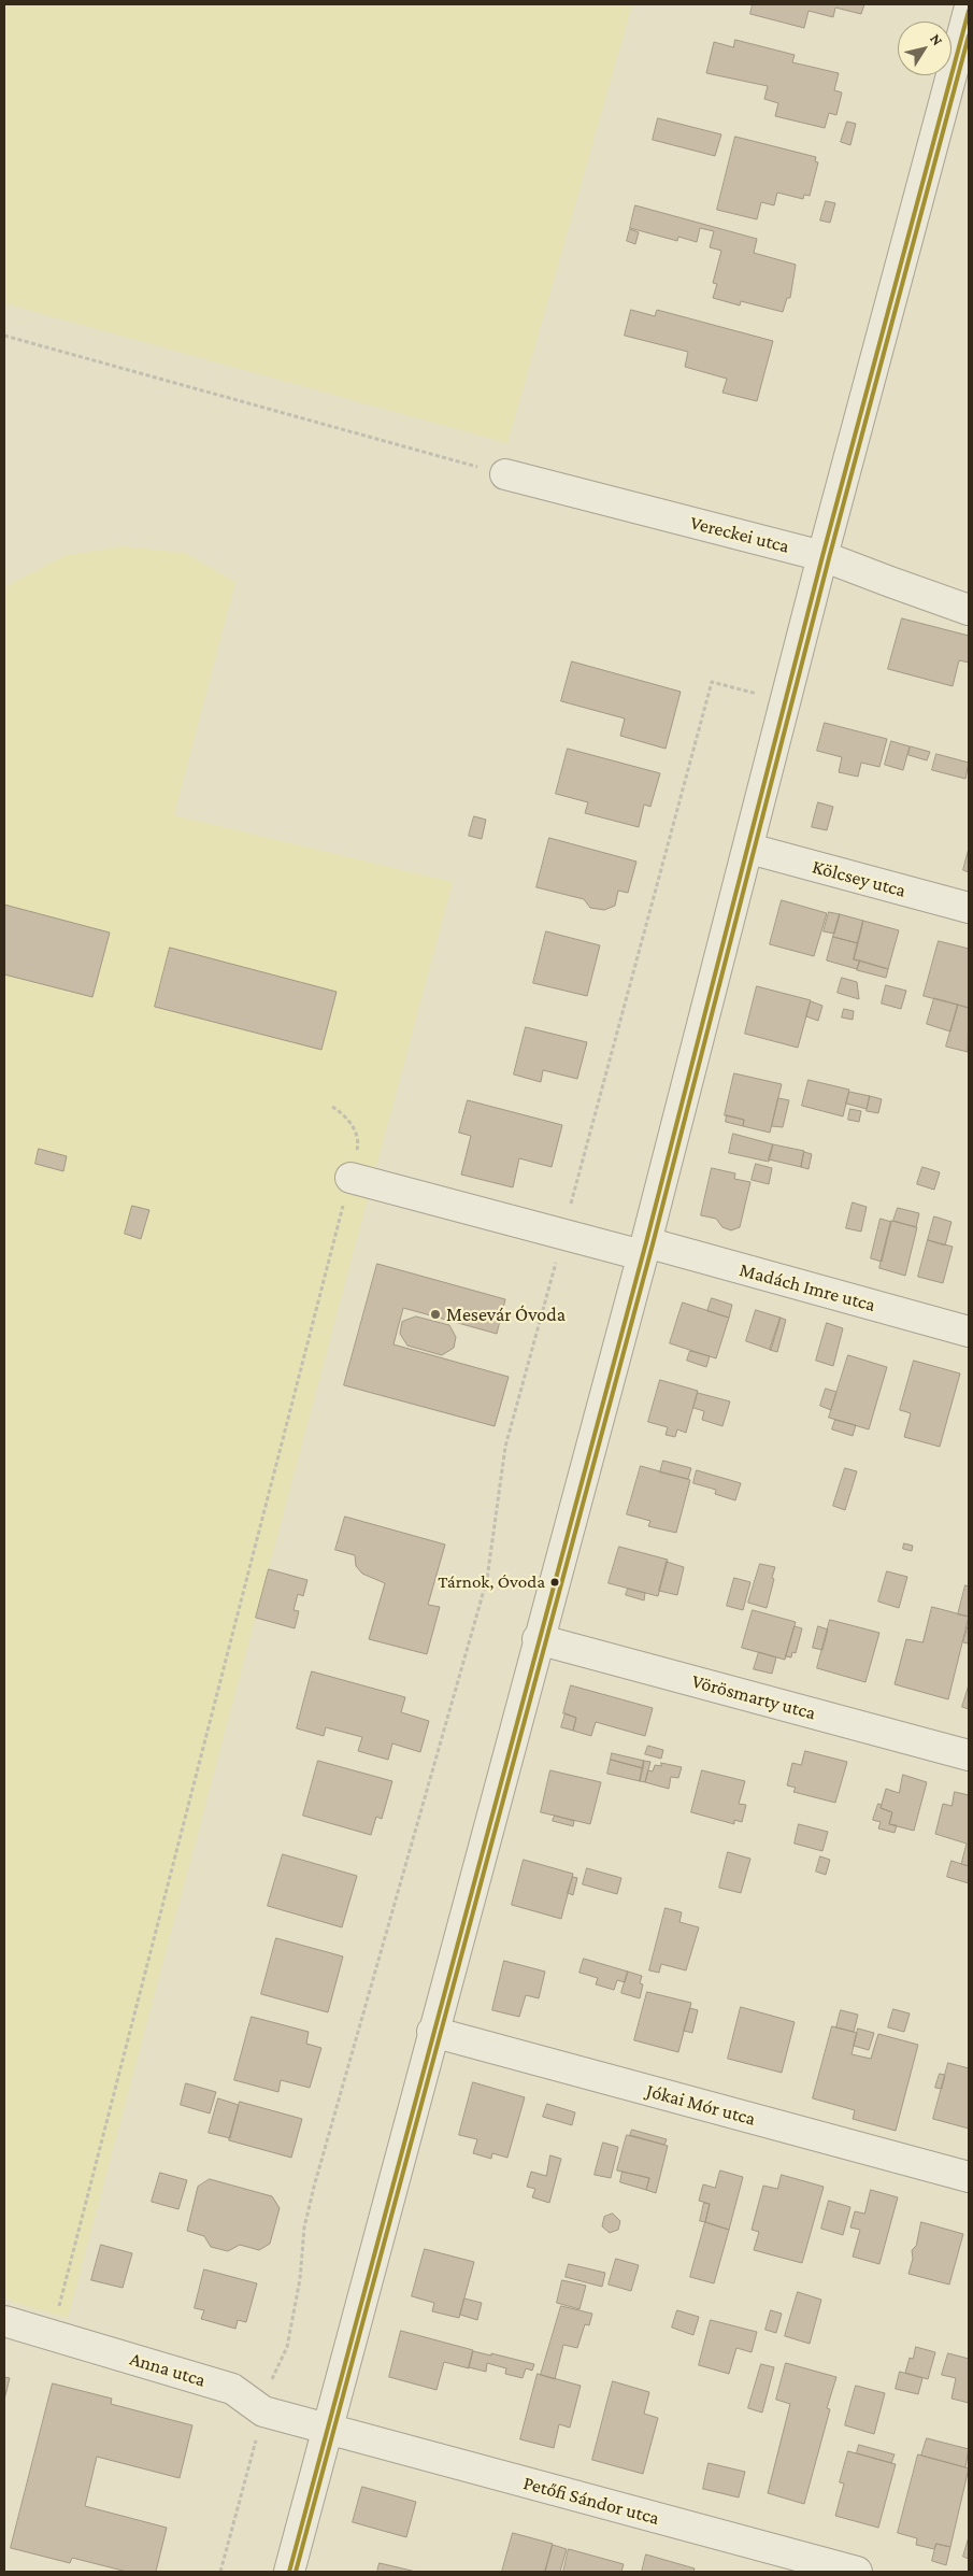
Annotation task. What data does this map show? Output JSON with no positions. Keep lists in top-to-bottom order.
{
  "streets": {
    "street": [
      "Vereckei utca",
      "Kölcsey utca",
      "Madách Imre utca",
      "Vörösmarty utca",
      "Jókai Mór utca",
      "Anna utca",
      "Petőfi Sándor utca"
    ]
  },
  "crossings": [
    ["Anna utca", "Petőfi Sándor utca"]
  ],
  "places": ["Mesevár Óvoda", "Tárnok, Óvoda"],
  "north": "top right"
}
